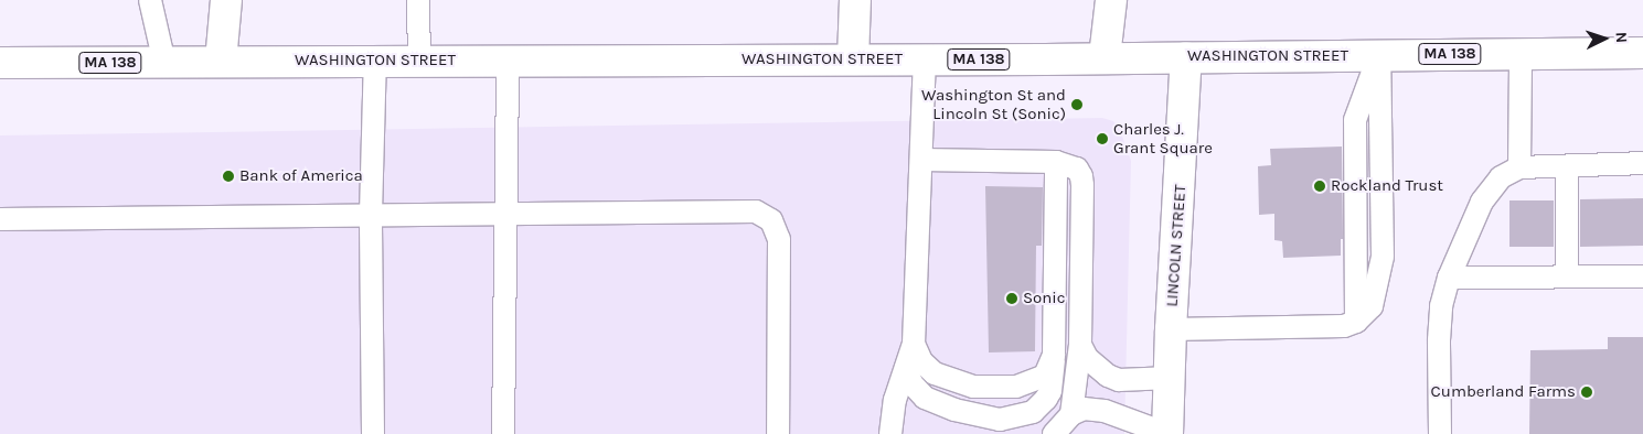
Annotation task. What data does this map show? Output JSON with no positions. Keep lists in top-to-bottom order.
{
  "streets": {
    "main road": ["MA 138", "WASHINGTON STREET", "LINCOLN STREET"]
  },
  "crossings": [
    ["WASHINGTON STREET", "LINCOLN STREET"]
  ],
  "places": [
    "Washington St and Lincoln St (Sonic)",
    "Charles J. Grant Square",
    "Bank of America",
    "Rockland Trust",
    "Sonic",
    "Cumberland Farms"
  ],
  "north": "right"
}
